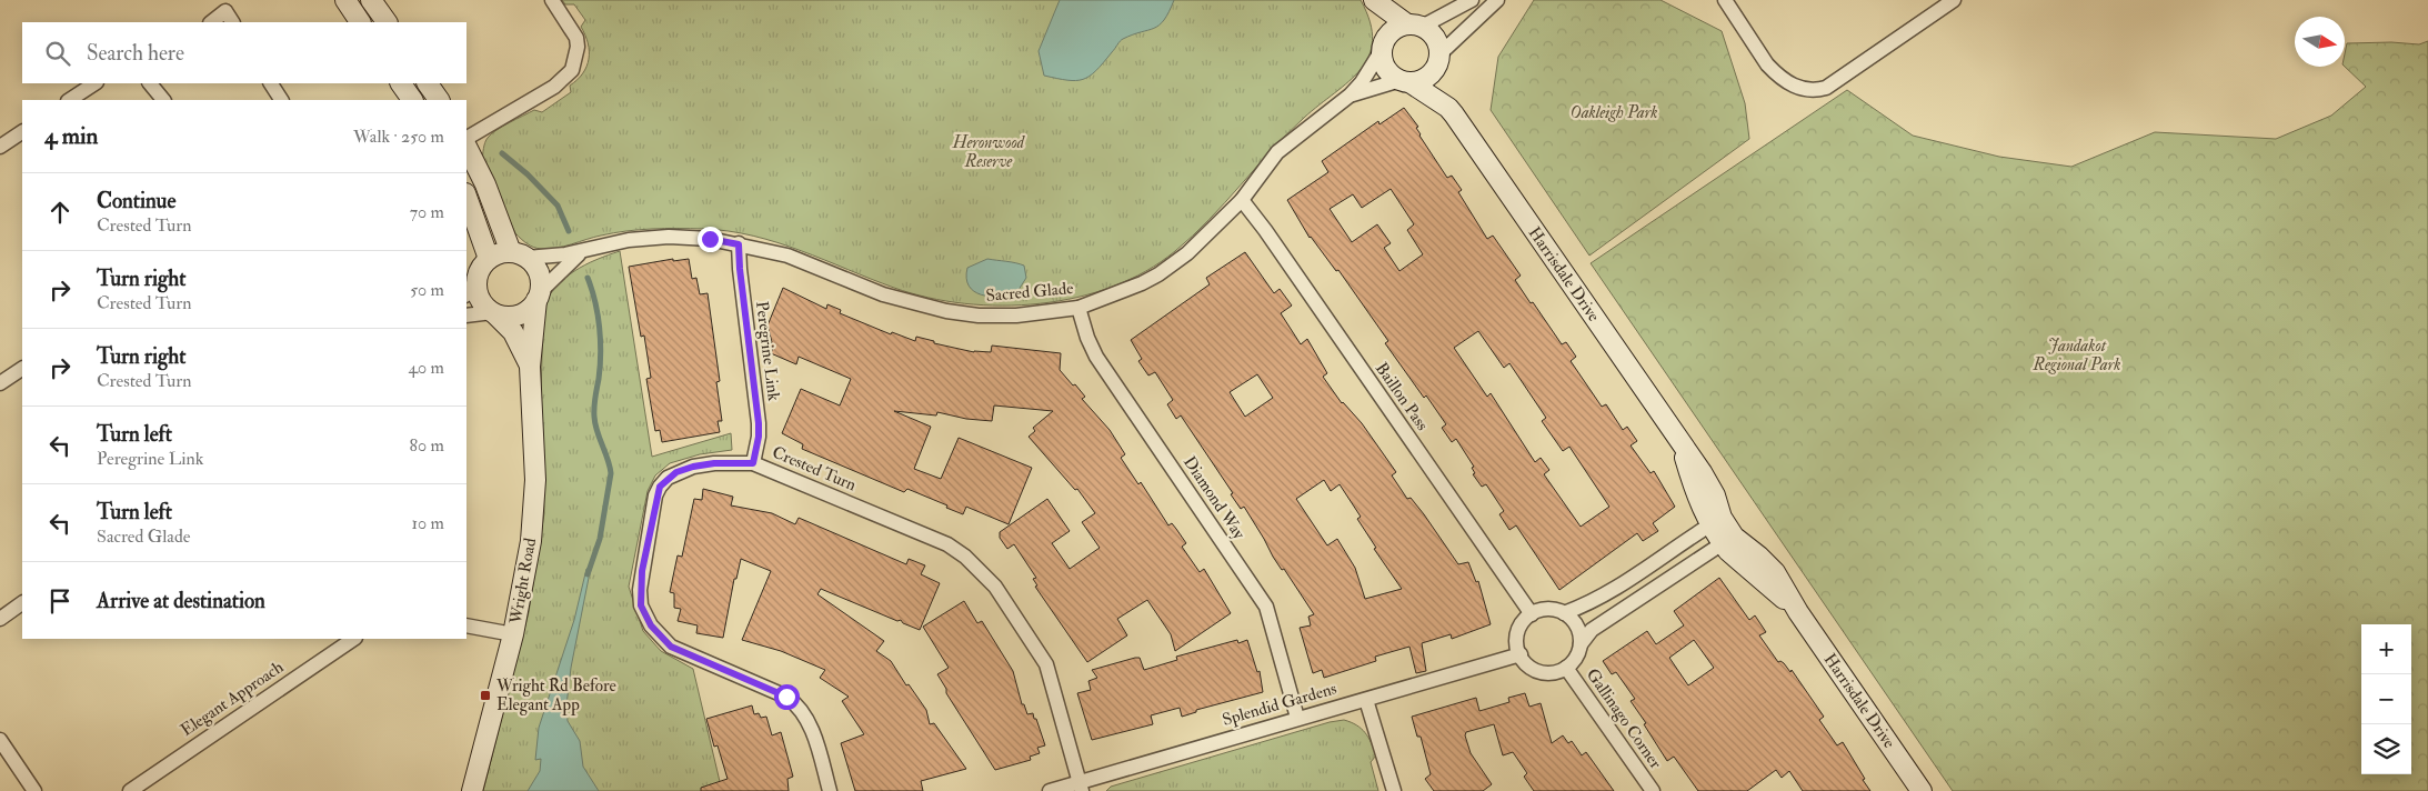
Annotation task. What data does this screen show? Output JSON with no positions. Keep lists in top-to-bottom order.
{
  "streets": {
    "street": [
      "Harrisdale Drive",
      "Sacred Glade",
      "Peregrine Link",
      "Baillon Pass",
      "Crested Turn",
      "Diamond Way",
      "Wright Road",
      "Elegant Approach",
      "Splendid Gardens",
      "Gallinago Corner"
    ]
  },
  "crossings": [
    ["Harrisdale Drive", "Sacred Glade"],
    ["Sacred Glade", "Peregrine Link"],
    ["Sacred Glade", "Baillon Pass"],
    ["Sacred Glade", "Diamond Way"],
    ["Sacred Glade", "Wright Road"],
    ["Peregrine Link", "Crested Turn"],
    ["Baillon Pass", "Splendid Gardens"],
    ["Baillon Pass", "Gallinago Corner"],
    ["Crested Turn", "Splendid Gardens"],
    ["Diamond Way", "Splendid Gardens"],
    ["Splendid Gardens", "Gallinago Corner"]
  ],
  "parks": ["Oakleigh Park", "Heronwood Reserve", "Jandakot Regional Park"],
  "places": {
    "transit": ["Wright Rd Before Elegant App"]
  },
  "north": "right",
  "page": {
    "search": "Search here",
    "heading": ["4 min", "Walk · 250 m"],
    "list": [
      ["Continue", "Crested Turn", "70 m"],
      ["Turn right", "Crested Turn", "50 m"],
      ["Turn right", "Crested Turn", "40 m"],
      ["Turn left", "Peregrine Link", "80 m"],
      ["Turn left", "Sacred Glade", "10 m"],
      "Arrive at destination"
    ],
    "map_buttons": ["+", "−"]
  }
}
